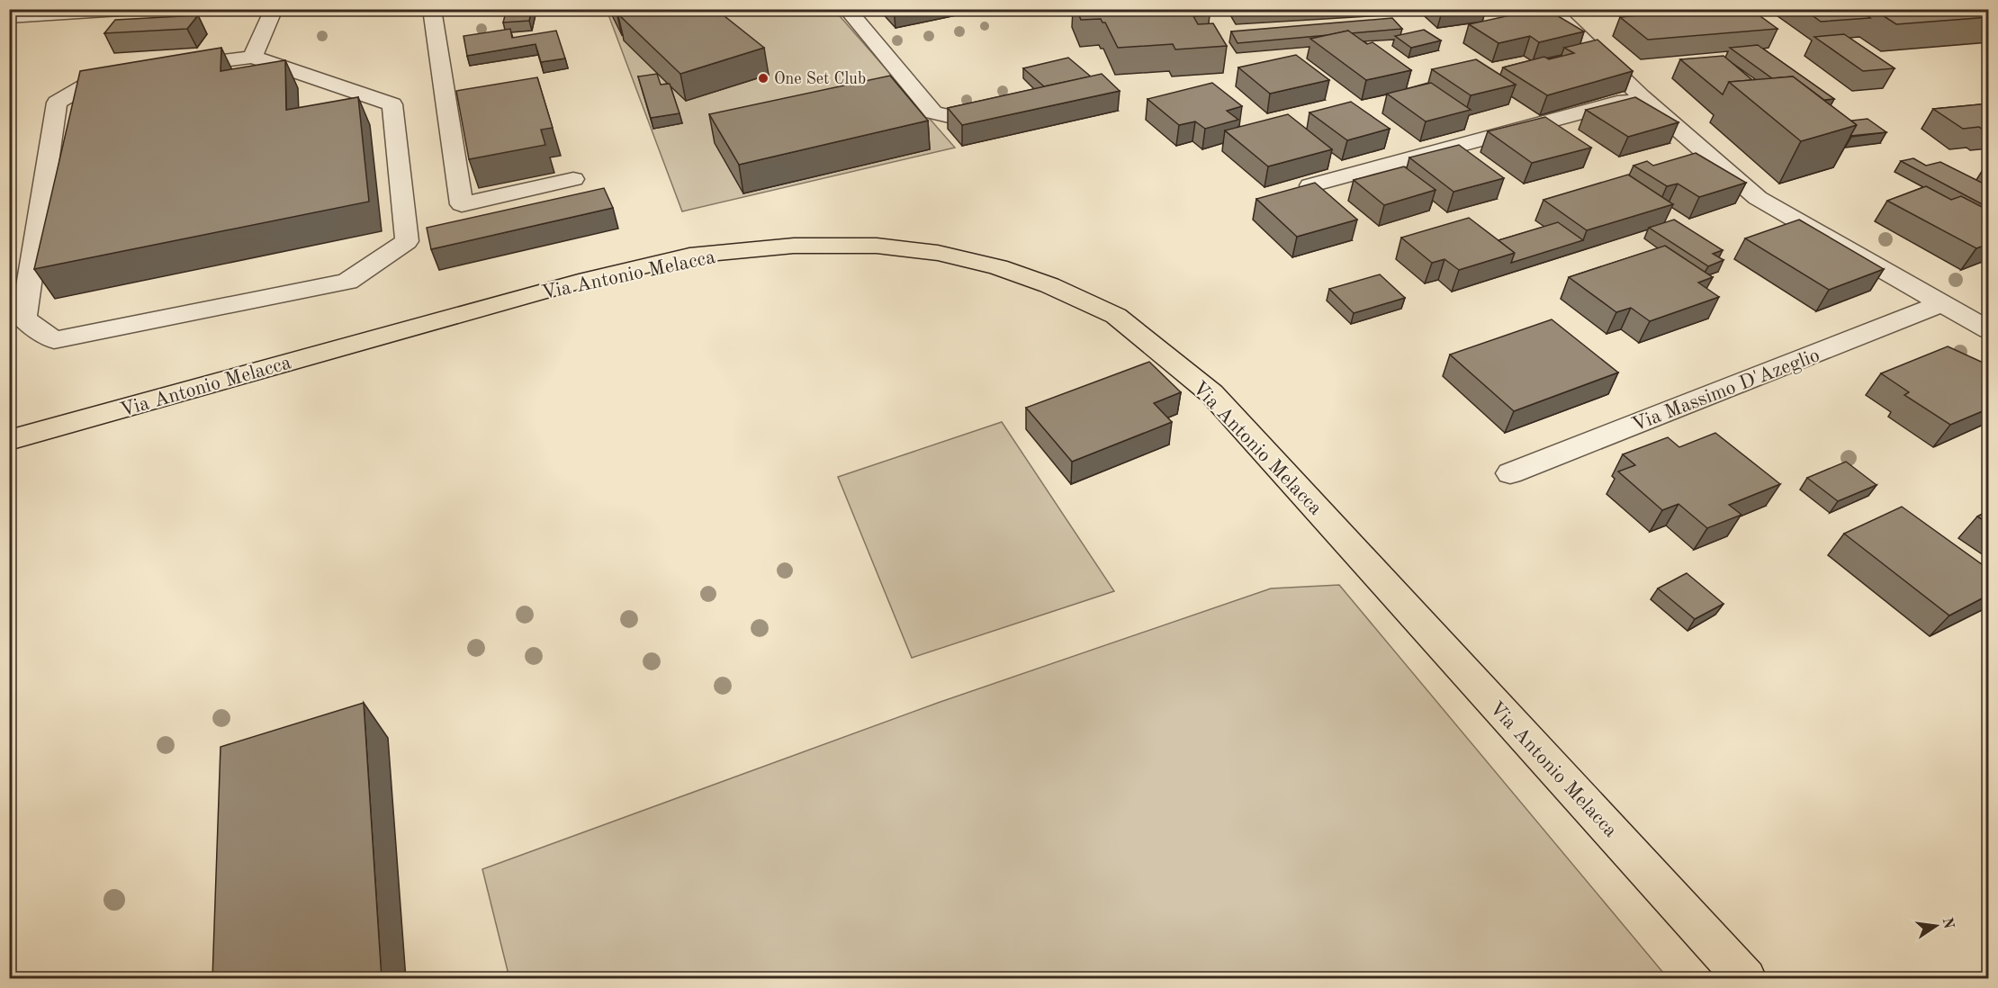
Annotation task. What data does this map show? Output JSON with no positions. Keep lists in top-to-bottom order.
{
  "streets": {
    "main road": ["Via Antonio Melacca"],
    "street": ["Via Massimo D'Azeglio"]
  },
  "places": ["One Set Club"],
  "north": "right"
}
